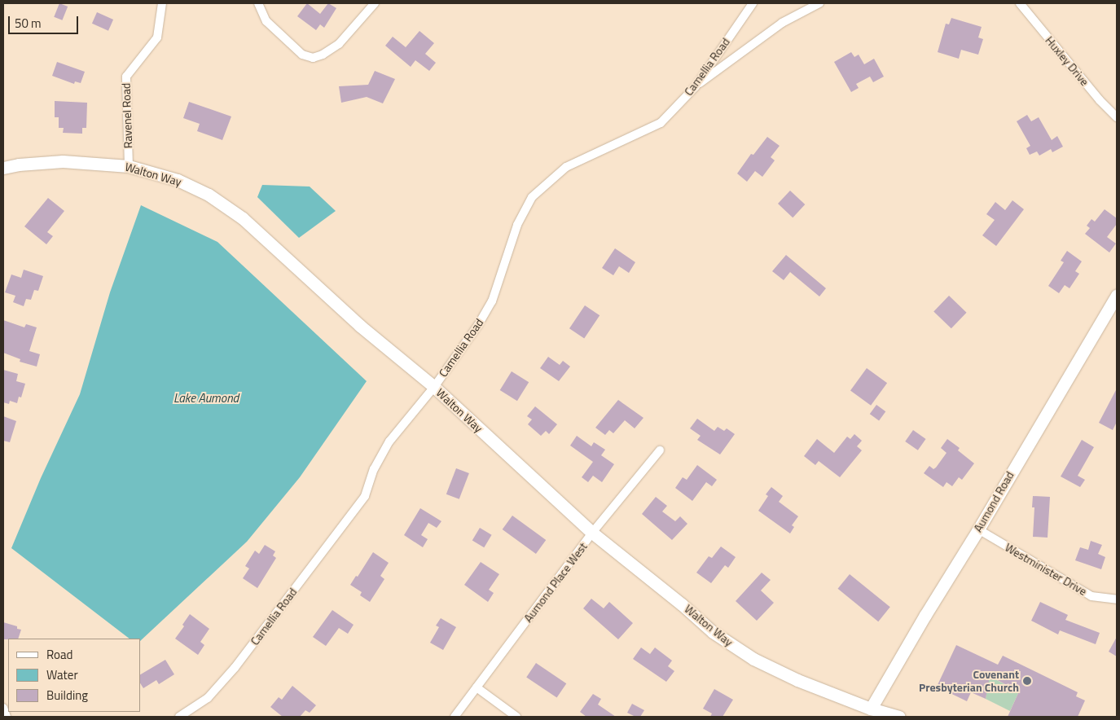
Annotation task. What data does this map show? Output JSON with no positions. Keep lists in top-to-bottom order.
{
  "streets": {
    "main road": ["Walton Way", "Aumond Road"],
    "street": [
      "Huxley Drive",
      "Camellia Road",
      "Ravenel Road",
      "Westminister Drive",
      "Aumond Place West"
    ]
  },
  "crossings": [
    ["Camellia Road", "Walton Way"],
    ["Ravenel Road", "Walton Way"],
    ["Walton Way", "Aumond Road"],
    ["Walton Way", "Aumond Place West"],
    ["Aumond Road", "Westminister Drive"]
  ],
  "water": ["Lake Aumond"],
  "places": ["Covenant Presbyterian Church"],
  "legend": ["Road", "Water", "Building"],
  "scale_bar": "50 m"
}
